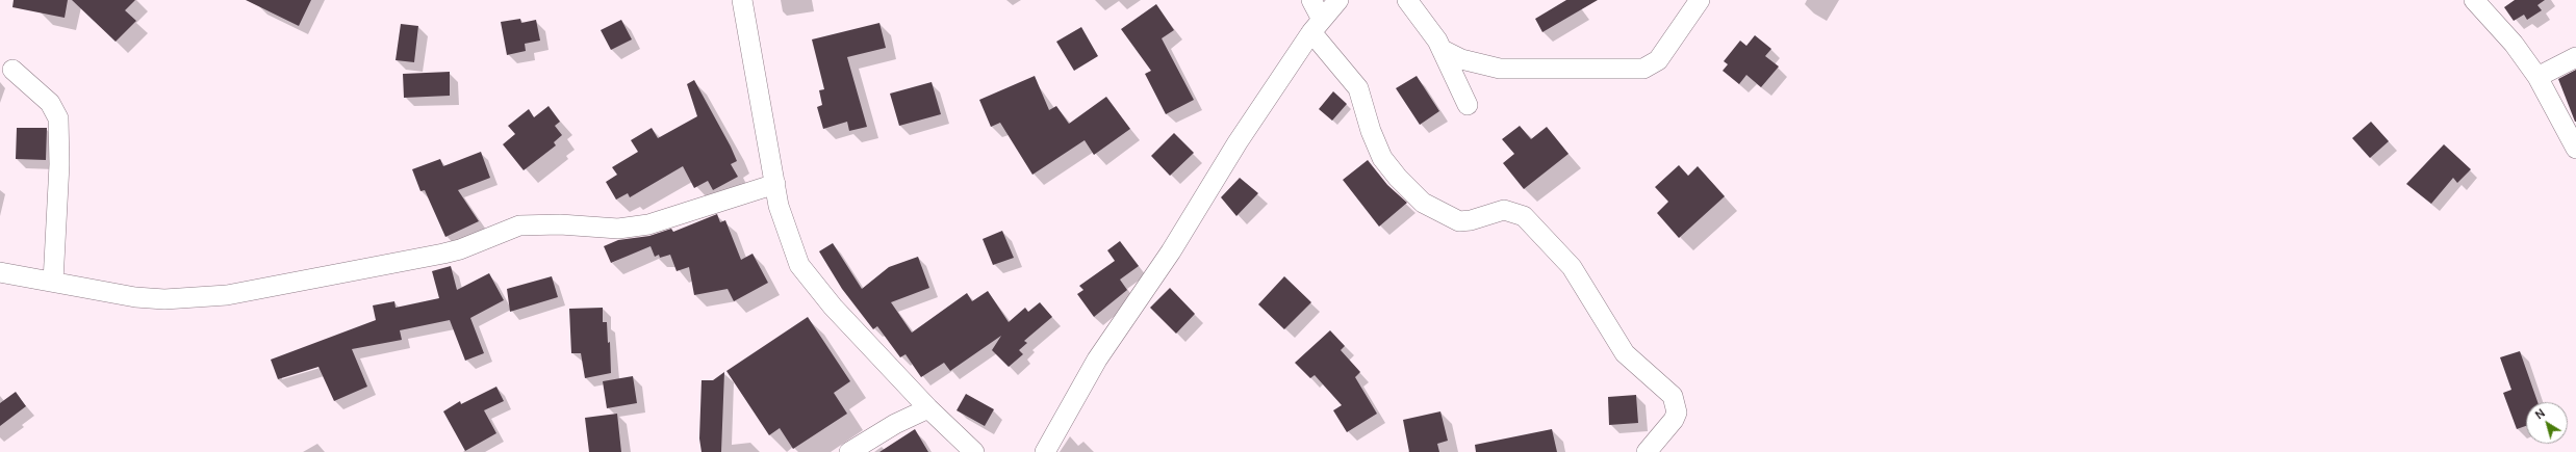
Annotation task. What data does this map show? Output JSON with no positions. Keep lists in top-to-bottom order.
{
  "north": "top left"
}
